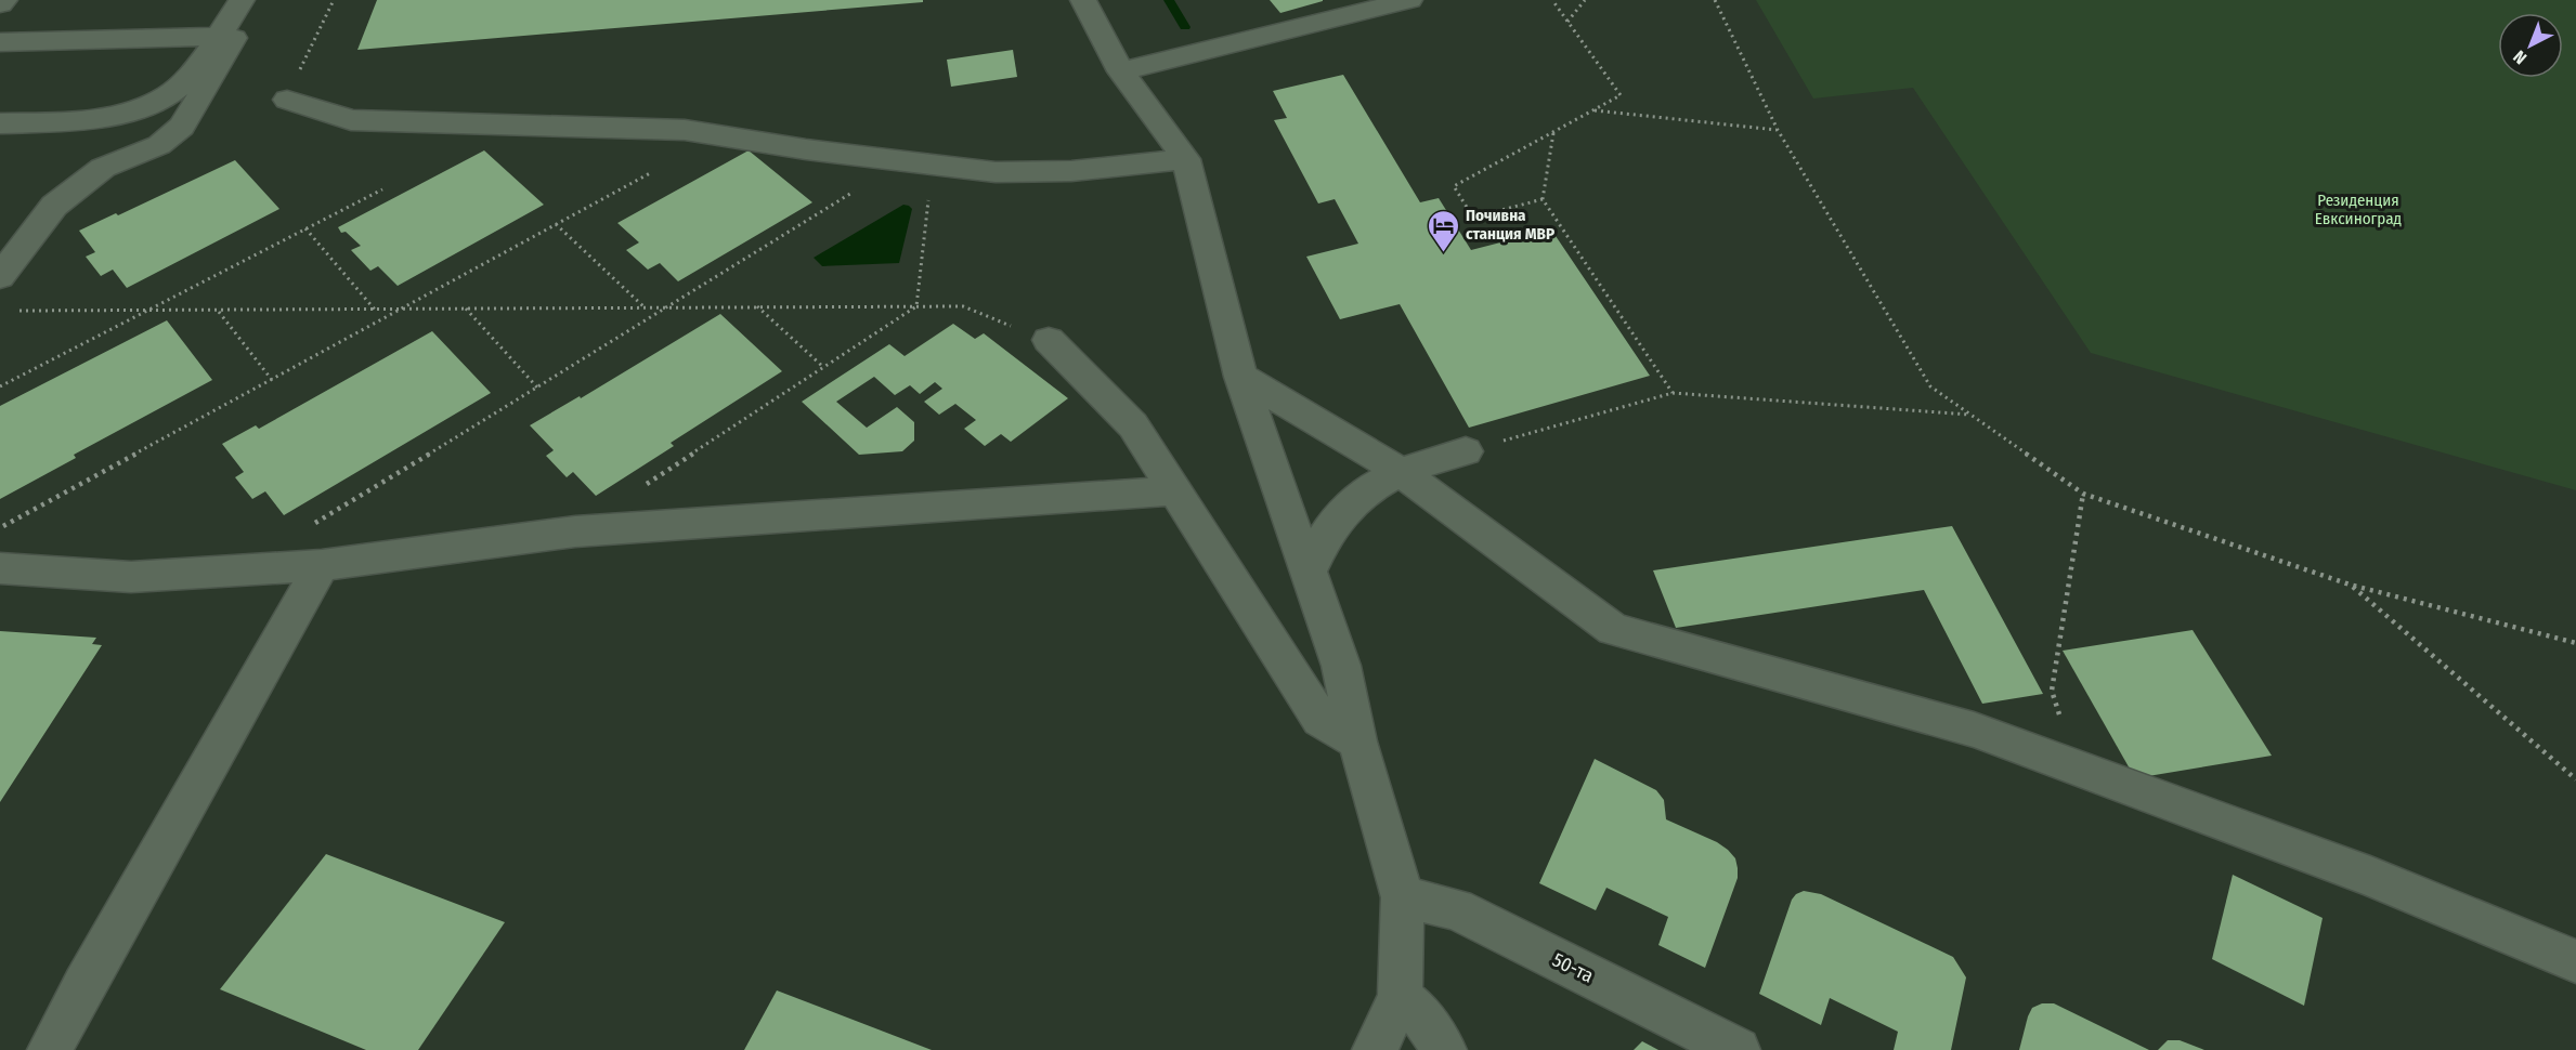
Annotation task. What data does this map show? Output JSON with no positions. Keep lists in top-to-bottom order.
{
  "streets": {
    "street": ["50-та"]
  },
  "parks": ["Резиденция Евксиноград"],
  "places": {
    "hotel": ["Почивна станция МВР"]
  },
  "north": "bottom left"
}
